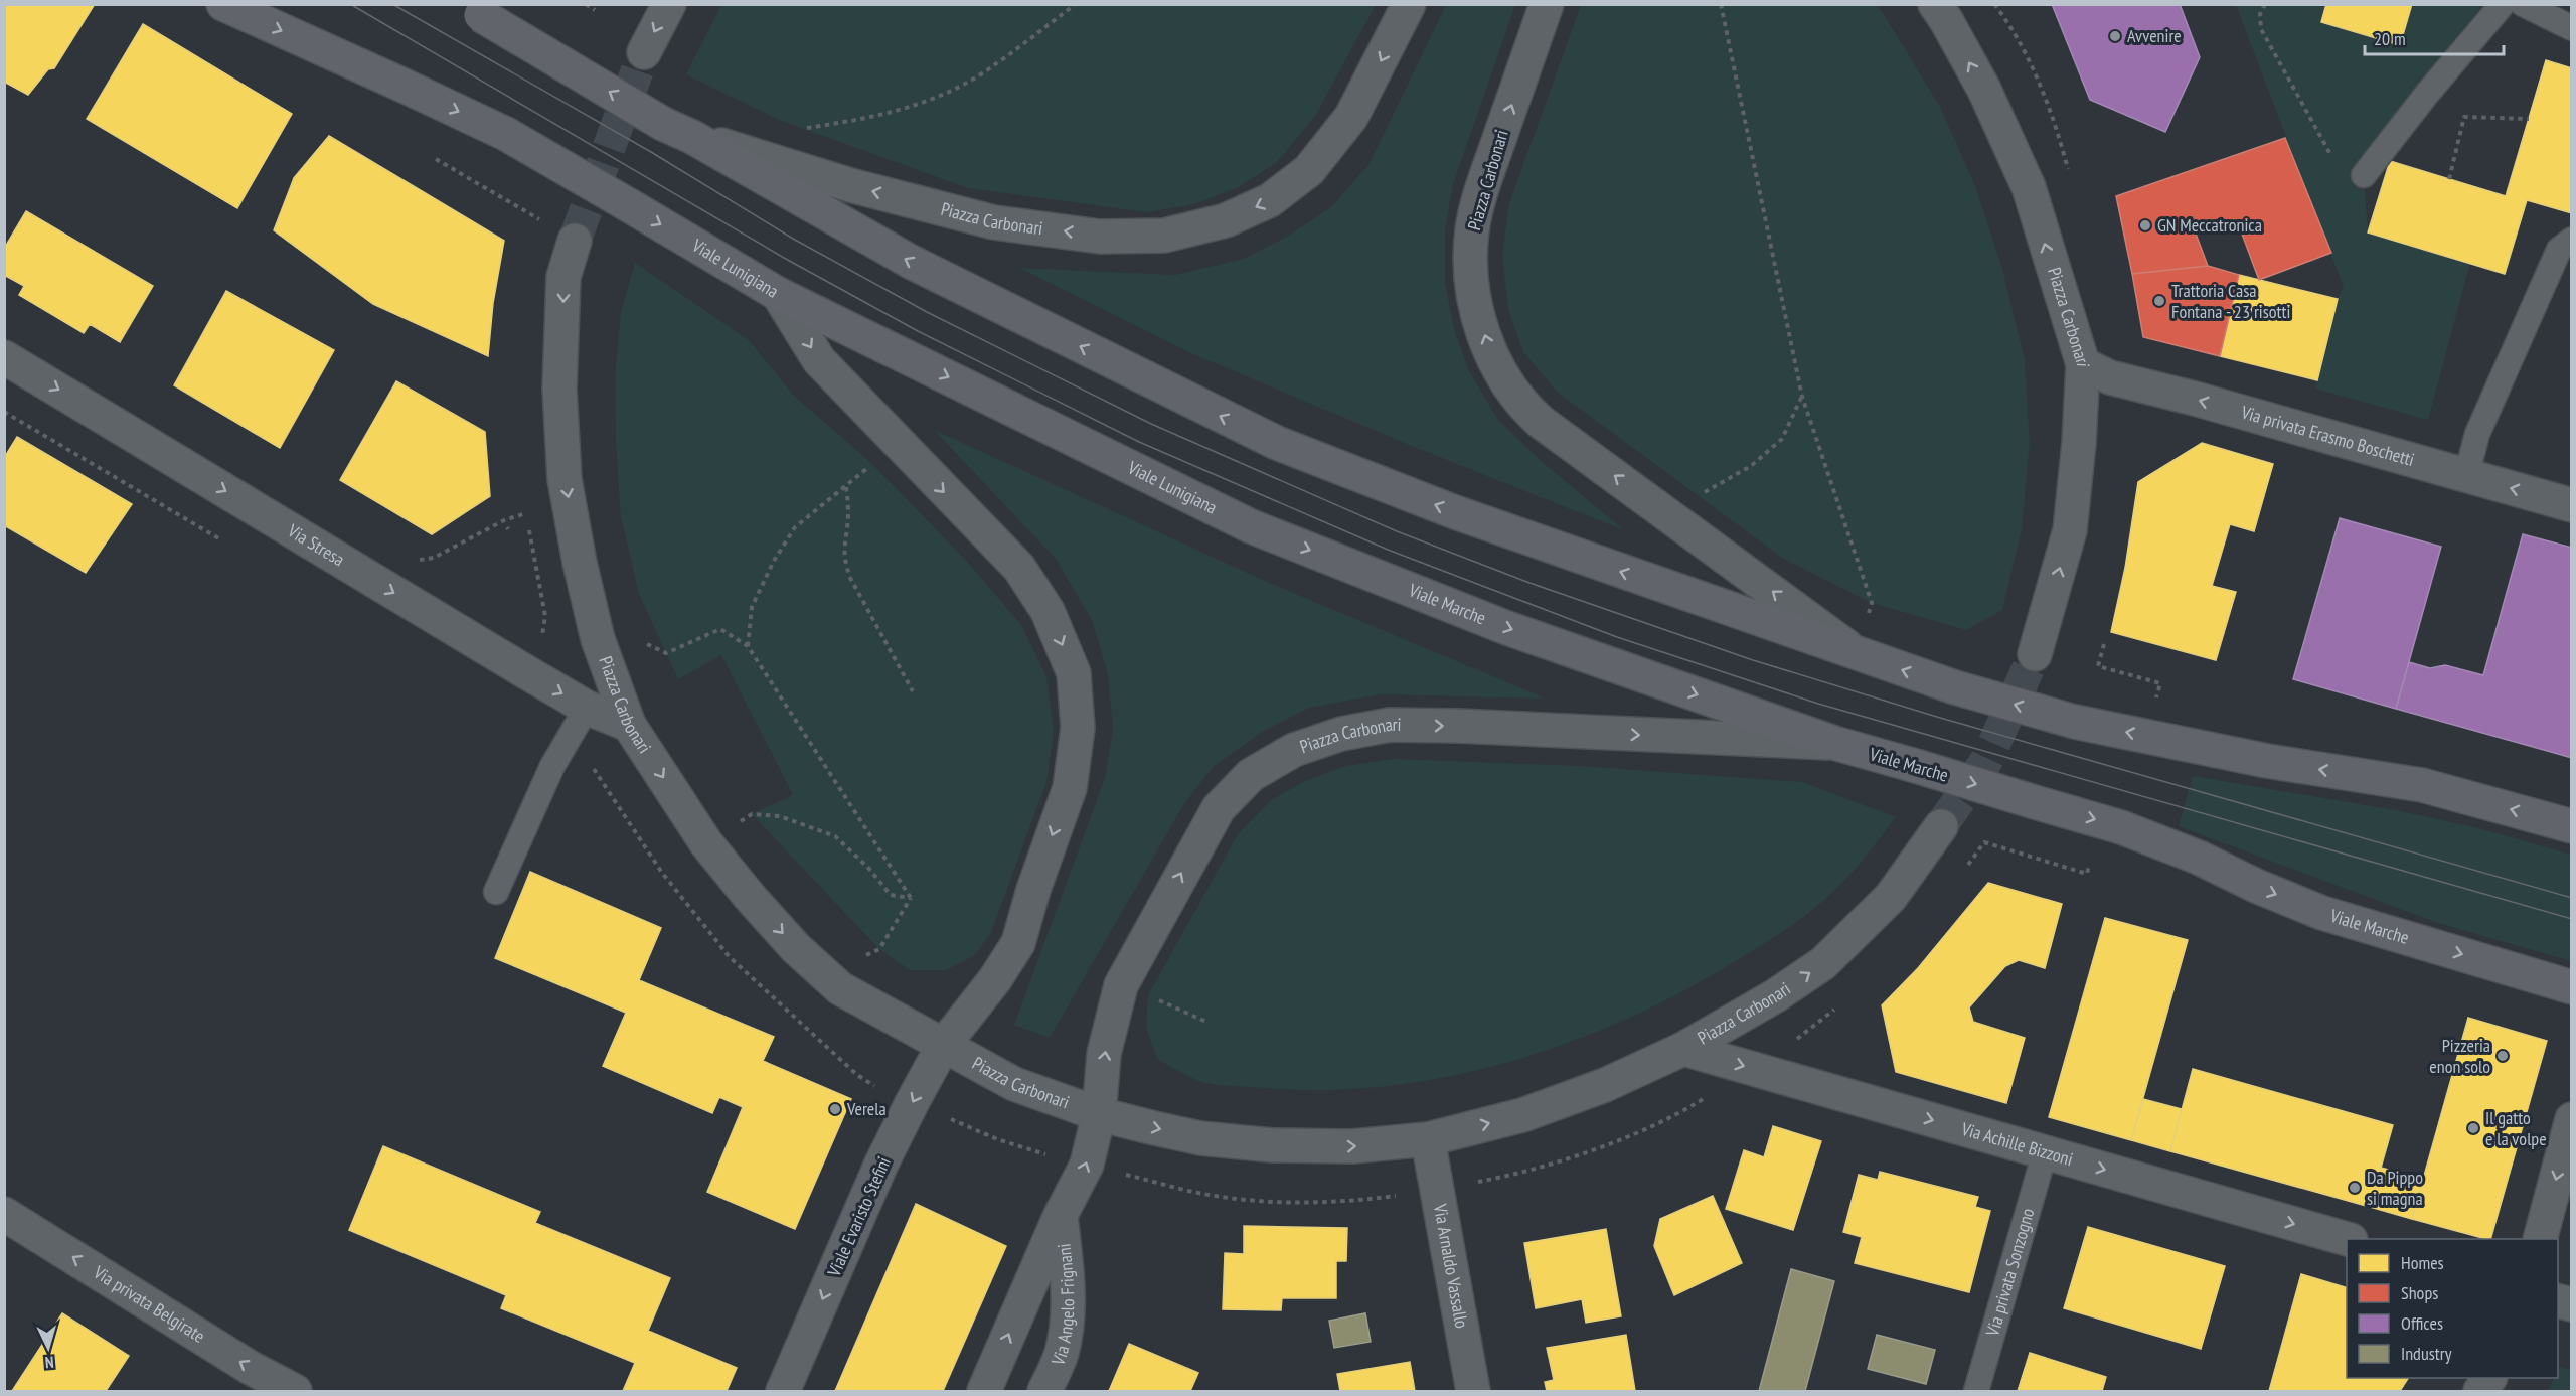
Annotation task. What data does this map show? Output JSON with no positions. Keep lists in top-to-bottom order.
{
  "streets": {
    "main road": ["Viale Lunigiana", "Viale Marche"],
    "street": [
      "Piazza Carbonari",
      "Via privata Erasmo Boschetti",
      "Via Stresa",
      "Via Achille Bizzoni",
      "Viale Evaristo Stefini",
      "Via Arnaldo Vassallo",
      "Via Angelo Frignani",
      "Via privata Belgirate"
    ],
    "lane": ["Via privata Sonzogno"]
  },
  "crossings": [
    ["Piazza Carbonari", "Via privata Erasmo Boschetti"],
    ["Piazza Carbonari", "Via Stresa"],
    ["Piazza Carbonari", "Viale Marche"],
    ["Piazza Carbonari", "Via Achille Bizzoni"],
    ["Piazza Carbonari", "Viale Evaristo Stefini"],
    ["Piazza Carbonari", "Via Arnaldo Vassallo"],
    ["Viale Lunigiana", "Viale Marche"],
    ["Via Achille Bizzoni", "Via privata Sonzogno"]
  ],
  "one_way": [
    "Via privata Erasmo Boschetti",
    "Via Stresa",
    "Via Achille Bizzoni",
    "Via privata Belgirate"
  ],
  "places": [
    "Avvenire",
    "GN Meccatronica",
    "Trattoria Casa Fontana - 23 risotti",
    "Pizzeria enon solo",
    "Verela",
    "Il gatto e la volpe",
    "Da Pippo si magna"
  ],
  "legend": [
    "Homes",
    "Shops",
    "Offices",
    "Industry"
  ],
  "scale_bar": "20 m",
  "north": "bottom"
}
